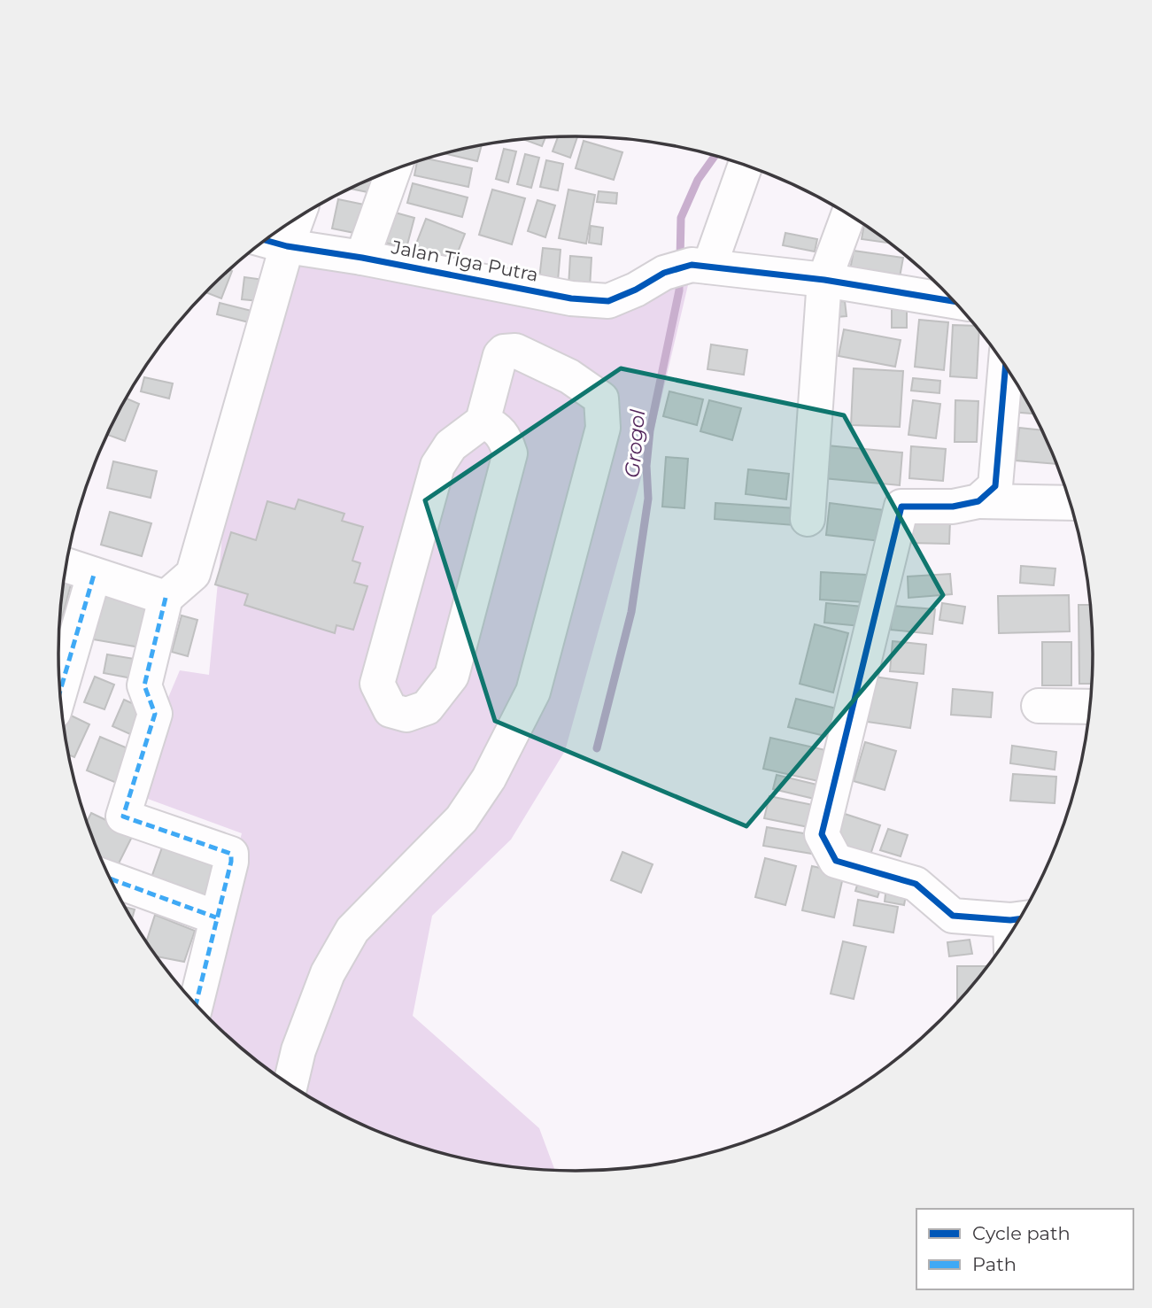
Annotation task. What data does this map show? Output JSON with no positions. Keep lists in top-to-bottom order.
{
  "streets": {
    "street": ["Jalan Tiga Putra"]
  },
  "water": ["Grogol"],
  "legend": ["Cycle path", "Path"]
}
